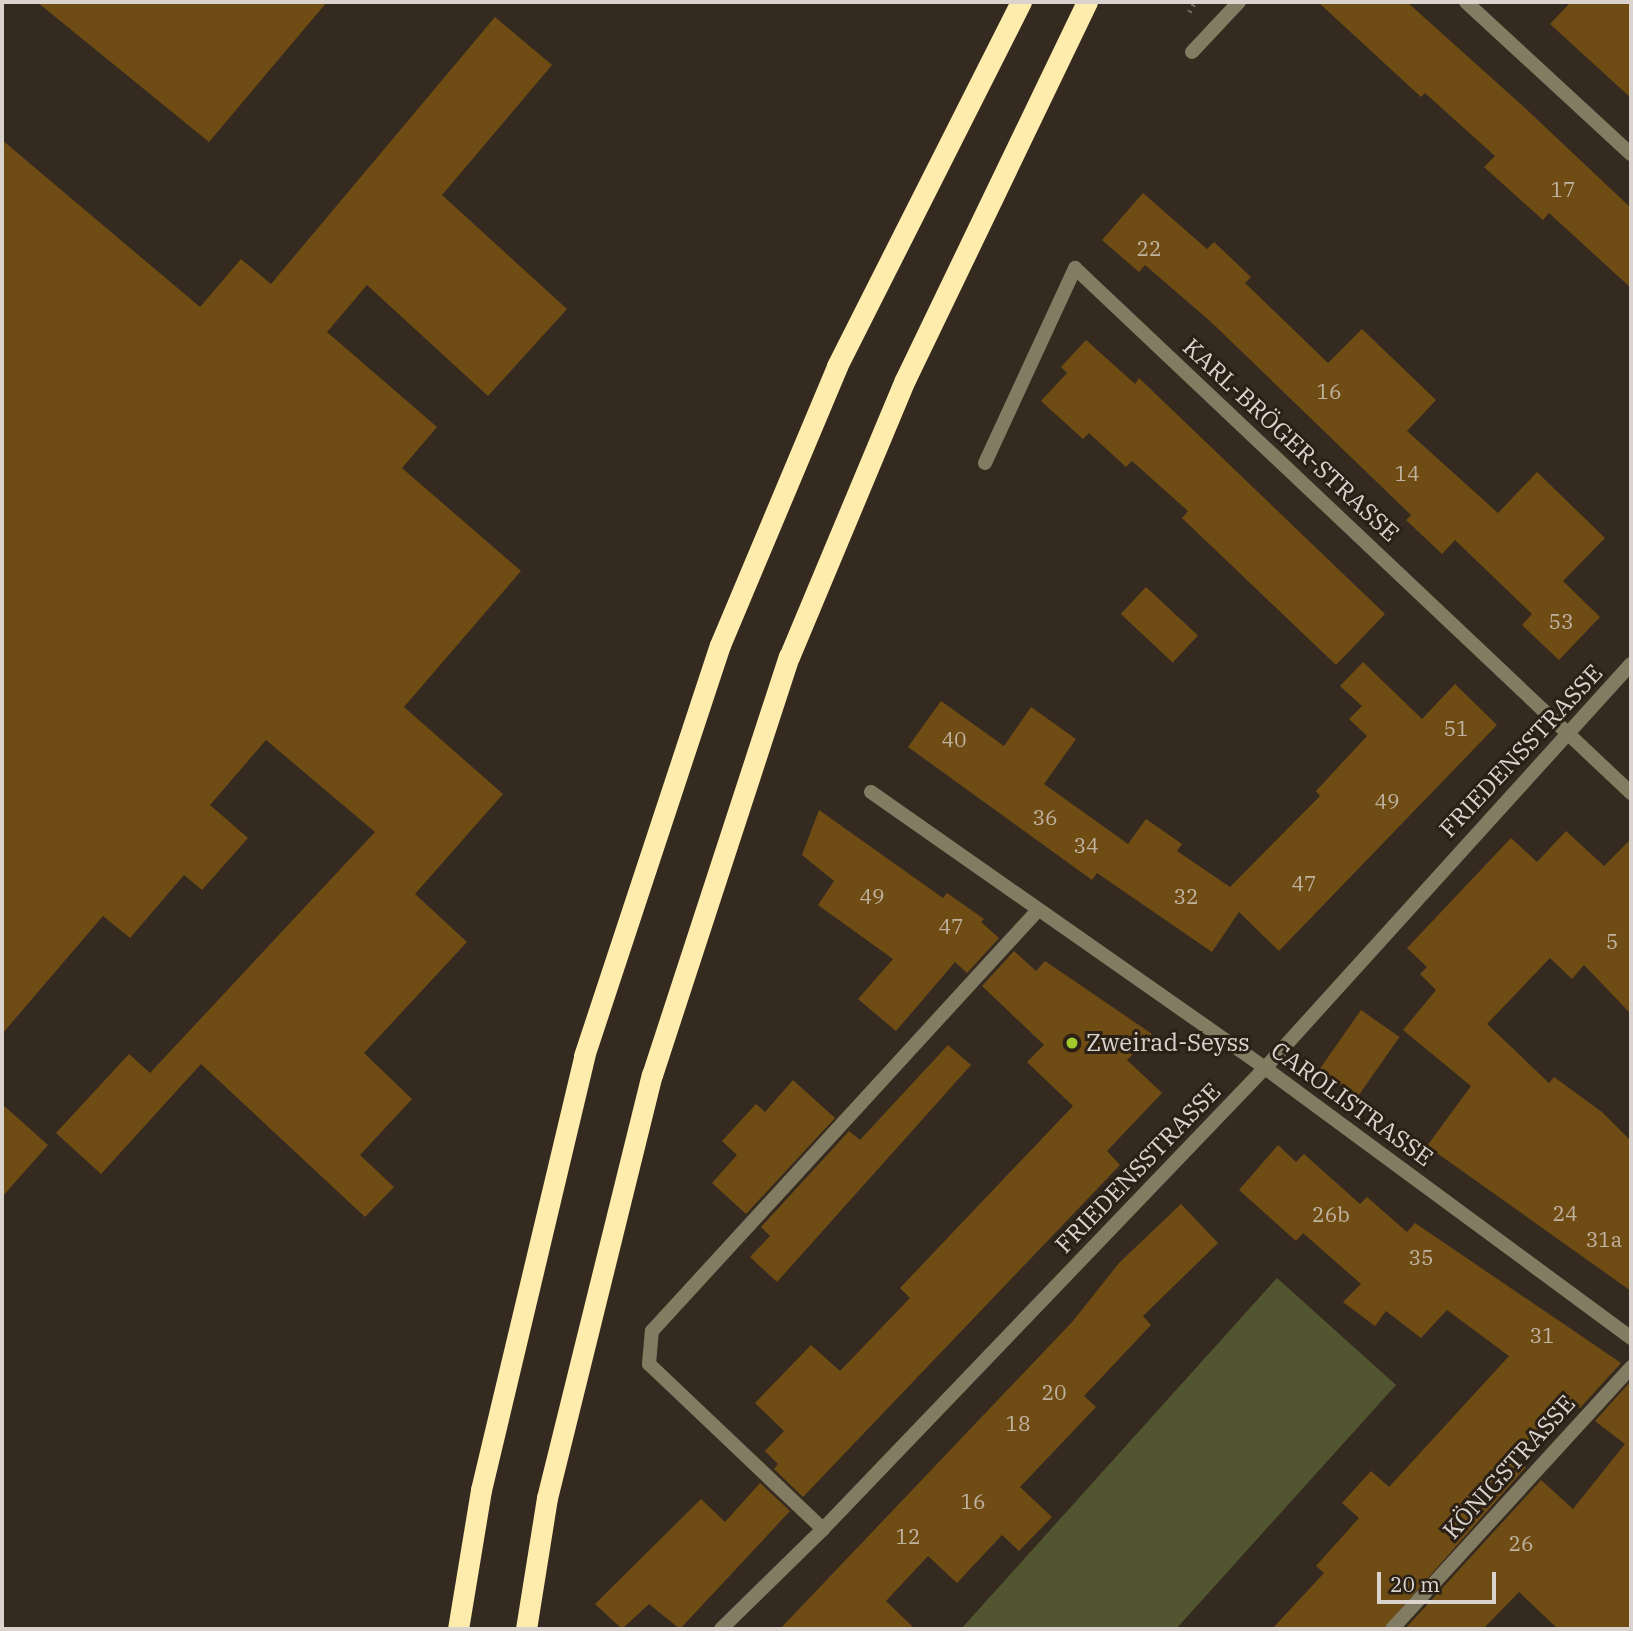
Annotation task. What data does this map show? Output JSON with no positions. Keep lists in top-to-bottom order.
{
  "streets": {
    "street": [
      "KARL-BRÖGER-STRASSE",
      "FRIEDENSSTRASSE",
      "CAROLISTRASSE",
      "KÖNIGSTRASSE"
    ]
  },
  "crossings": [
    ["KARL-BRÖGER-STRASSE", "FRIEDENSSTRASSE"],
    ["FRIEDENSSTRASSE", "CAROLISTRASSE"]
  ],
  "places": ["Zweirad-Seyss"],
  "house_numbers": [
    "17",
    "22",
    "16",
    "14",
    "53",
    "51",
    "40",
    "49",
    "36",
    "34",
    "47",
    "49",
    "32",
    "47",
    "5",
    "24",
    "26b",
    "31a",
    "35",
    "31",
    "20",
    "18",
    "16",
    "12",
    "26"
  ],
  "scale_bar": "20 m"
}
